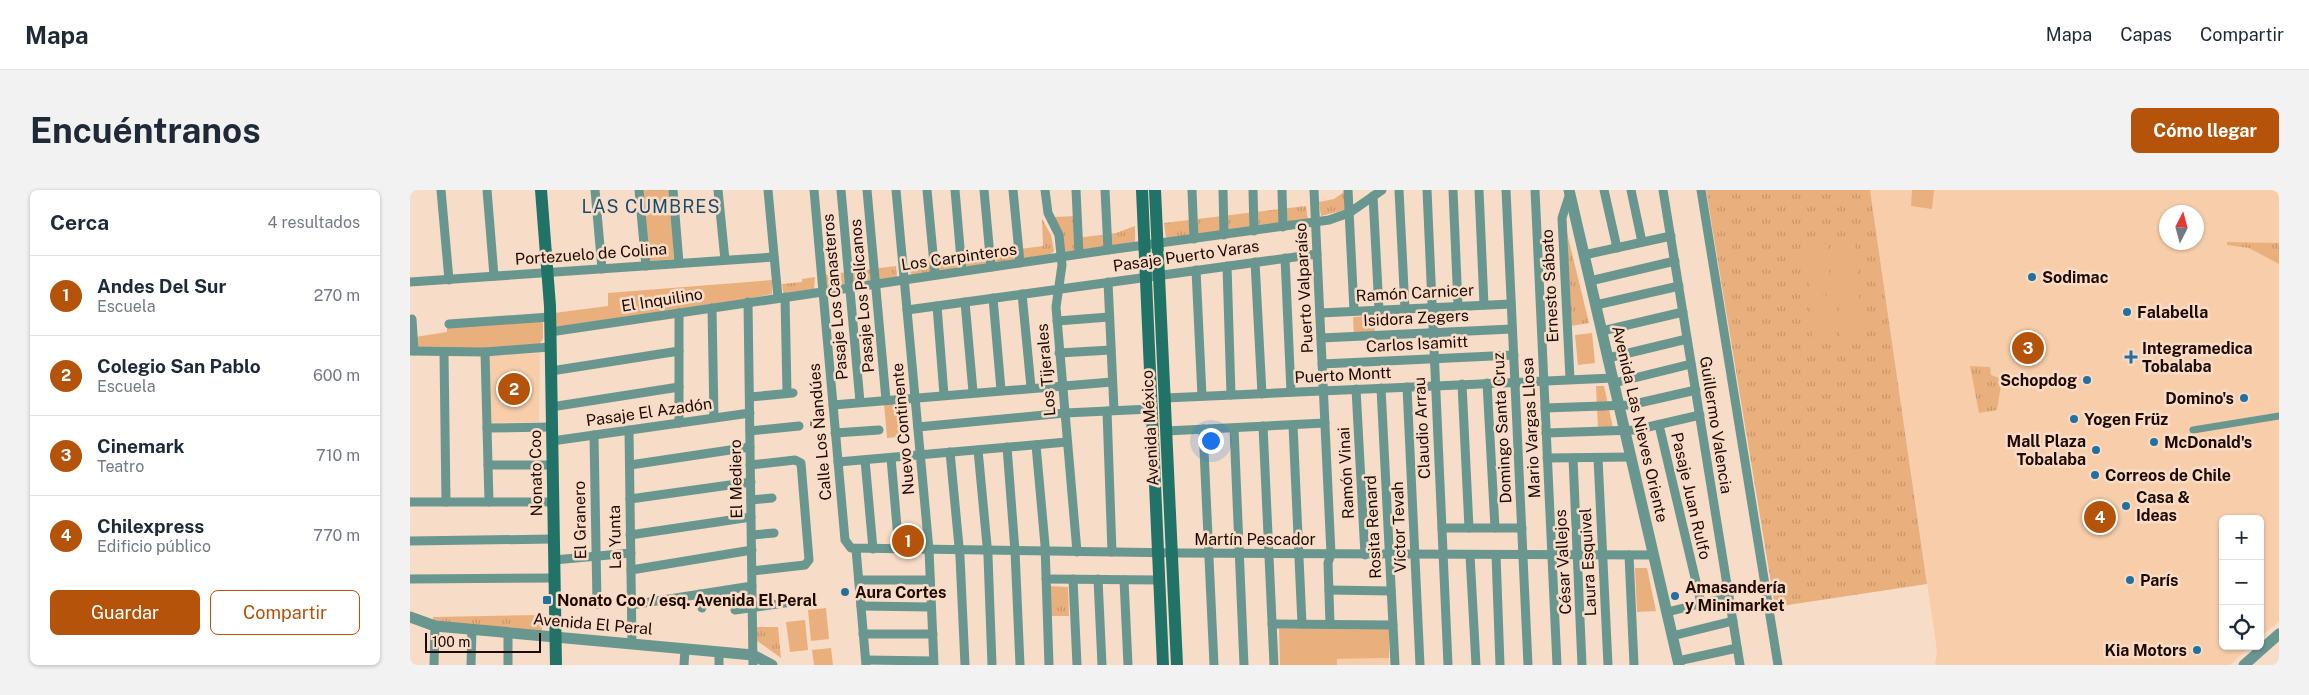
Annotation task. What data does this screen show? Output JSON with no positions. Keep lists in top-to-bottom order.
{
  "streets": {
    "main road": ["Avenida México", "Nonato Coo"],
    "street": [
      "Portezuelo de Colina",
      "Pasaje Puerto Varas",
      "Los Carpinteros",
      "Ernesto Sábato",
      "Puerto Valparaíso",
      "Ramón Carnicer",
      "Pasaje Los Pelícanos",
      "Pasaje Los Canasteros",
      "El Inquilino",
      "Isidora Zegers",
      "Carlos Isamitt",
      "Los Tijerales",
      "Puerto Montt",
      "Pasaje El Azadón",
      "Avenida Las Nieves Oriente",
      "Guillermo Valencia",
      "Claudio Arrau",
      "Domingo Santa Cruz",
      "Mario Vargas Llosa",
      "Nuevo Continente",
      "Calle Los Ñandúes",
      "Ramón Vinai",
      "El Mediero",
      "Pasaje Juan Rulfo",
      "El Granero",
      "Rosita Renard",
      "Víctor Tevah",
      "La Yunta",
      "Martín Pescador",
      "César Vallejos",
      "Laura Esquivel",
      "Avenida El Peral"
    ]
  },
  "crossings": [
    ["Portezuelo de Colina", "Nonato Coo"],
    ["Pasaje Puerto Varas", "Puerto Valparaíso"],
    ["Pasaje Puerto Varas", "Los Tijerales"],
    ["Pasaje Puerto Varas", "Avenida México"],
    ["Pasaje Puerto Varas", "Nuevo Continente"],
    ["Los Carpinteros", "Puerto Valparaíso"],
    ["Los Carpinteros", "Pasaje Los Pelícanos"],
    ["Los Carpinteros", "Pasaje Los Canasteros"],
    ["Los Carpinteros", "El Inquilino"],
    ["Los Carpinteros", "Los Tijerales"],
    ["Los Carpinteros", "Avenida México"],
    ["Los Carpinteros", "Nuevo Continente"],
    ["Los Carpinteros", "Calle Los Ñandúes"],
    ["Ernesto Sábato", "Puerto Montt"],
    ["Ernesto Sábato", "Avenida Las Nieves Oriente"],
    ["Puerto Valparaíso", "Ramón Carnicer"],
    ["Puerto Valparaíso", "Isidora Zegers"],
    ["Puerto Valparaíso", "Carlos Isamitt"],
    ["Puerto Valparaíso", "Puerto Montt"],
    ["Puerto Valparaíso", "Martín Pescador"],
    ["Ramón Carnicer", "Claudio Arrau"],
    ["Ramón Carnicer", "Domingo Santa Cruz"],
    ["El Inquilino", "Nonato Coo"],
    ["El Inquilino", "El Mediero"],
    ["Isidora Zegers", "Claudio Arrau"],
    ["Isidora Zegers", "Domingo Santa Cruz"],
    ["Carlos Isamitt", "Claudio Arrau"],
    ["Carlos Isamitt", "Domingo Santa Cruz"],
    ["Los Tijerales", "Martín Pescador"],
    ["Puerto Montt", "Avenida Las Nieves Oriente"],
    ["Puerto Montt", "Guillermo Valencia"],
    ["Puerto Montt", "Avenida México"],
    ["Puerto Montt", "Claudio Arrau"],
    ["Puerto Montt", "Domingo Santa Cruz"],
    ["Puerto Montt", "Mario Vargas Llosa"],
    ["Puerto Montt", "Ramón Vinai"],
    ["Puerto Montt", "Rosita Renard"],
    ["Puerto Montt", "Víctor Tevah"],
    ["Pasaje El Azadón", "Nonato Coo"],
    ["Pasaje El Azadón", "El Mediero"],
    ["Pasaje El Azadón", "El Granero"],
    ["Pasaje El Azadón", "La Yunta"],
    ["Avenida Las Nieves Oriente", "Martín Pescador"],
    ["Avenida México", "Martín Pescador"],
    ["Claudio Arrau", "Martín Pescador"],
    ["Domingo Santa Cruz", "Martín Pescador"],
    ["Mario Vargas Llosa", "Martín Pescador"],
    ["Nuevo Continente", "Martín Pescador"],
    ["Calle Los Ñandúes", "Martín Pescador"],
    ["Nonato Coo", "Avenida El Peral"],
    ["Ramón Vinai", "Martín Pescador"],
    ["El Mediero", "Avenida El Peral"],
    ["Rosita Renard", "Martín Pescador"],
    ["Víctor Tevah", "Martín Pescador"],
    ["La Yunta", "Avenida El Peral"],
    ["Martín Pescador", "César Vallejos"],
    ["Martín Pescador", "Laura Esquivel"]
  ],
  "districts": ["LAS CUMBRES"],
  "places": {
    "other": [
      "Sodimac",
      "Falabella",
      "Schopdog",
      "Domino's",
      "Yogen Früz",
      "McDonald's",
      "Mall Plaza Tobalaba",
      "Correos de Chile",
      "Casa & Ideas",
      "París",
      "Aura Cortes",
      "Amasandería y Minimarket",
      "Kia Motors"
    ],
    "health": ["Integramedica Tobalaba"],
    "transit": ["Nonato Coo / esq. Avenida El Peral"]
  },
  "scale_bar": "100 m",
  "north": "top",
  "page": {
    "header": "Mapa",
    "nav": ["Mapa", "Capas", "Compartir"],
    "buttons": [
      "Cómo llegar",
      ["Guardar", "Compartir"]
    ],
    "title": "Encuéntranos",
    "heading": ["Cerca", "4 resultados"],
    "list": [
      {
        "mark": "1",
        "name": "Andes Del Sur",
        "note": "Escuela",
        "value": "270 m"
      },
      {
        "mark": "2",
        "name": "Colegio San Pablo",
        "note": "Escuela",
        "value": "600 m"
      },
      {
        "mark": "3",
        "name": "Cinemark",
        "note": "Teatro",
        "value": "710 m"
      },
      {
        "mark": "4",
        "name": "Chilexpress",
        "note": "Edificio público",
        "value": "770 m"
      }
    ],
    "pins": [
      "3",
      "2",
      "4",
      "1"
    ],
    "map_buttons": ["+", "−"],
    "scale": "100 m"
  }
}
